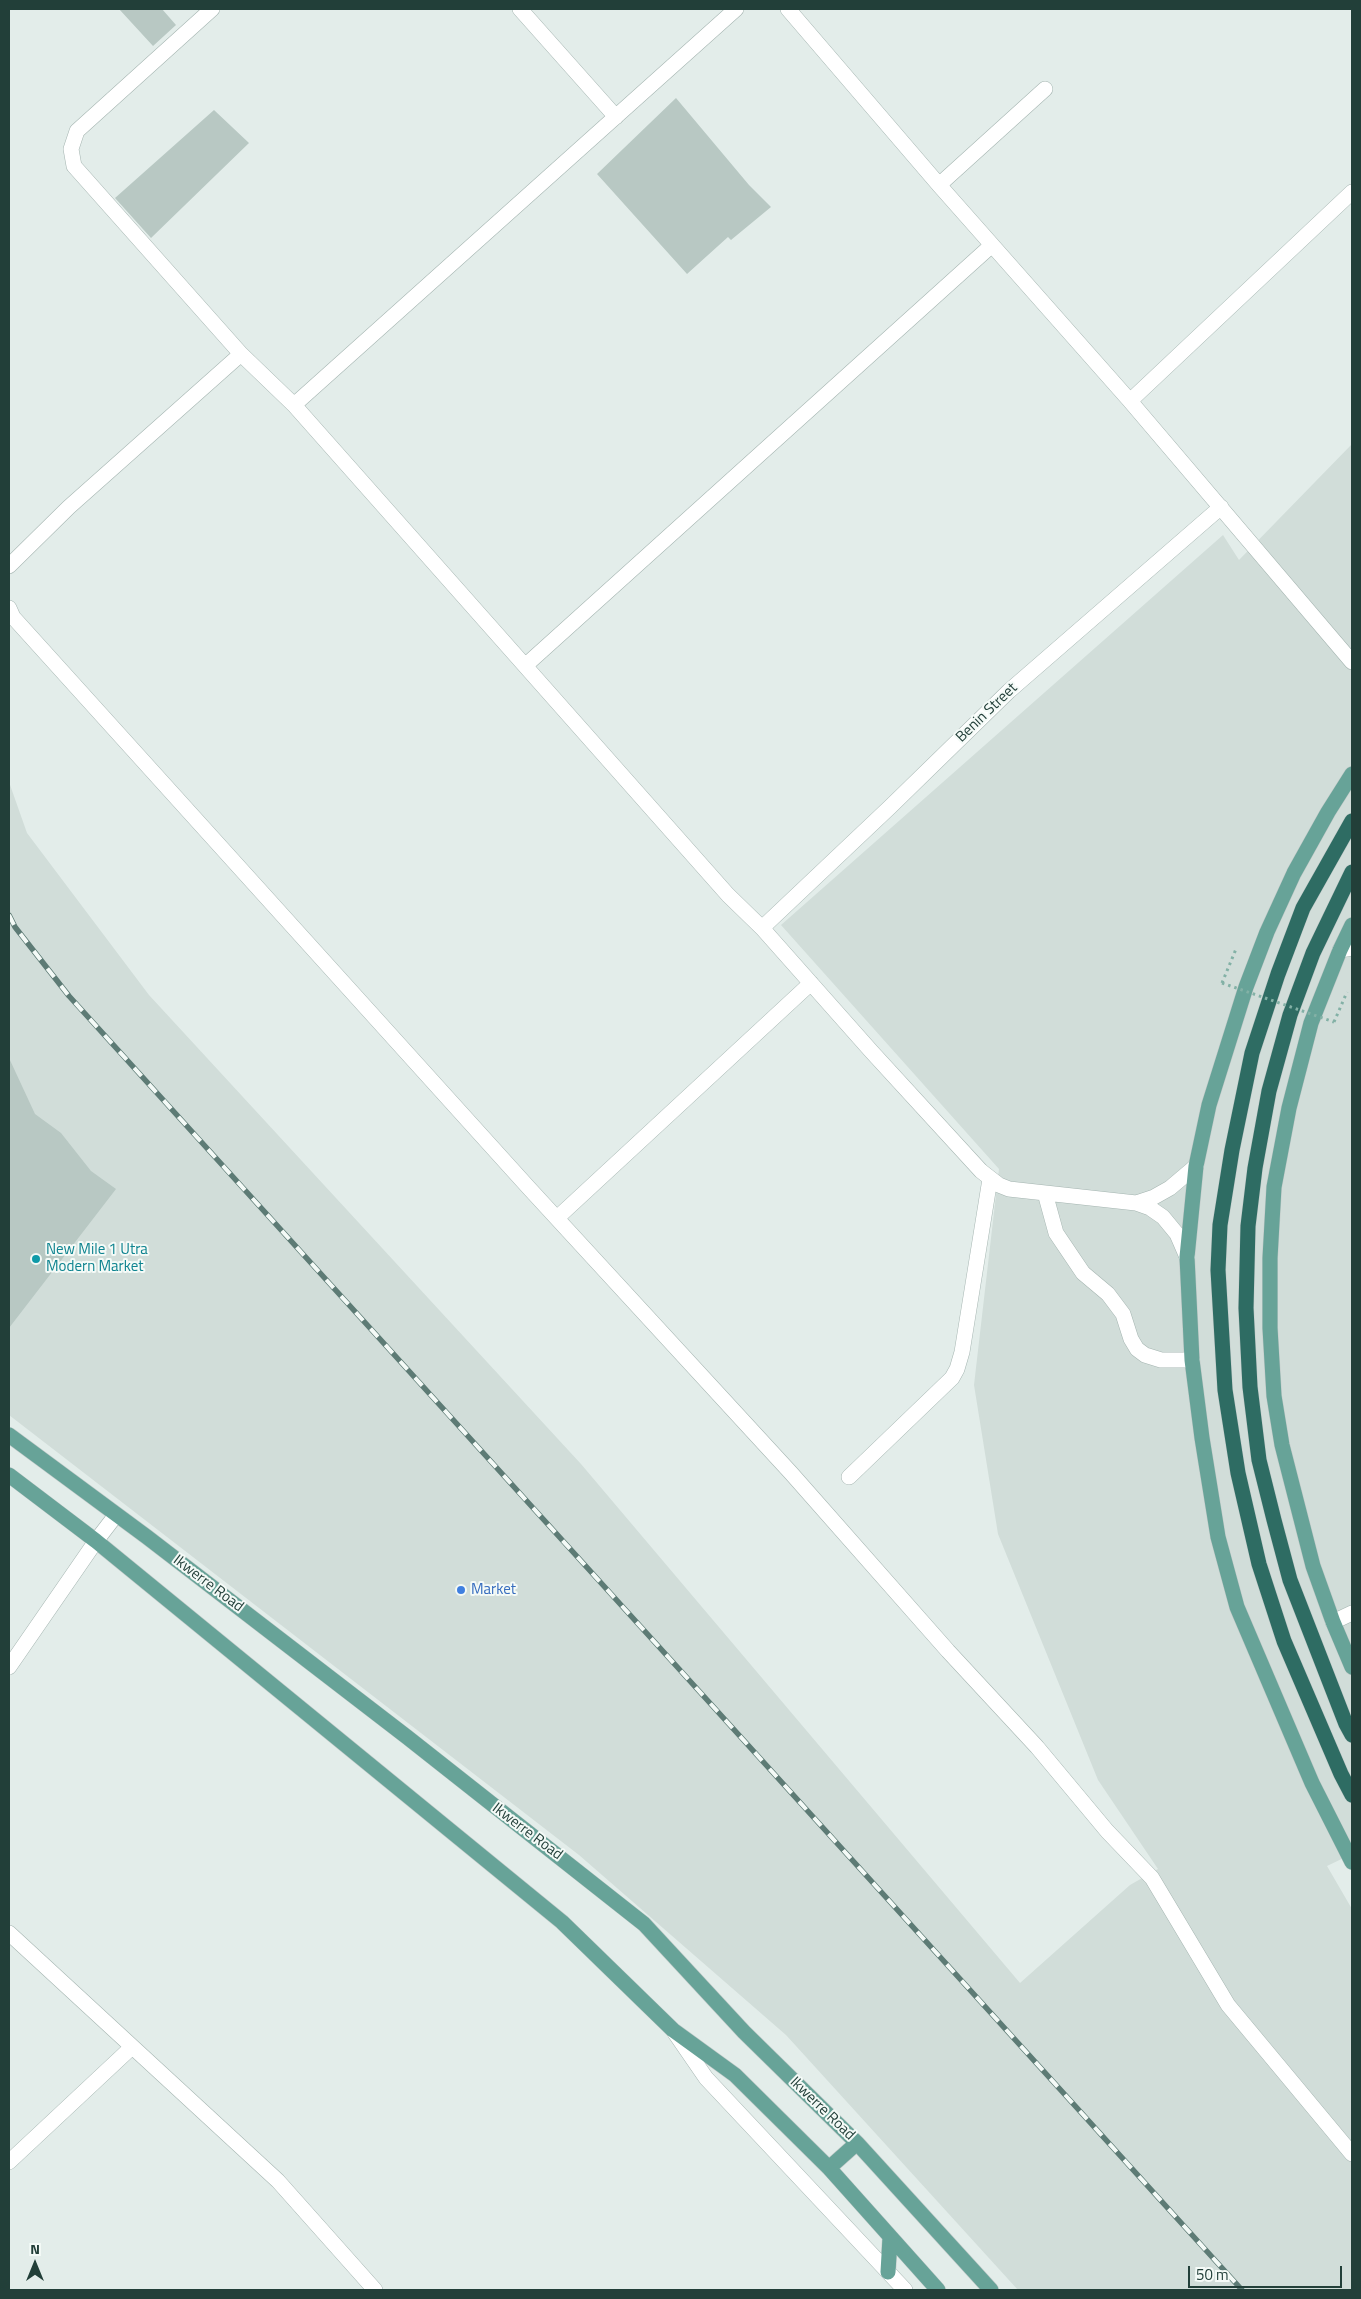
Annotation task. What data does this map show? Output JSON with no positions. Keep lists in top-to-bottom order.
{
  "streets": {
    "main road": ["Ikwerre Road"],
    "street": ["Benin Street"]
  },
  "places": ["New Mile 1 Utra Modern Market", "Market"],
  "scale_bar": "50 m",
  "north": "top"
}
